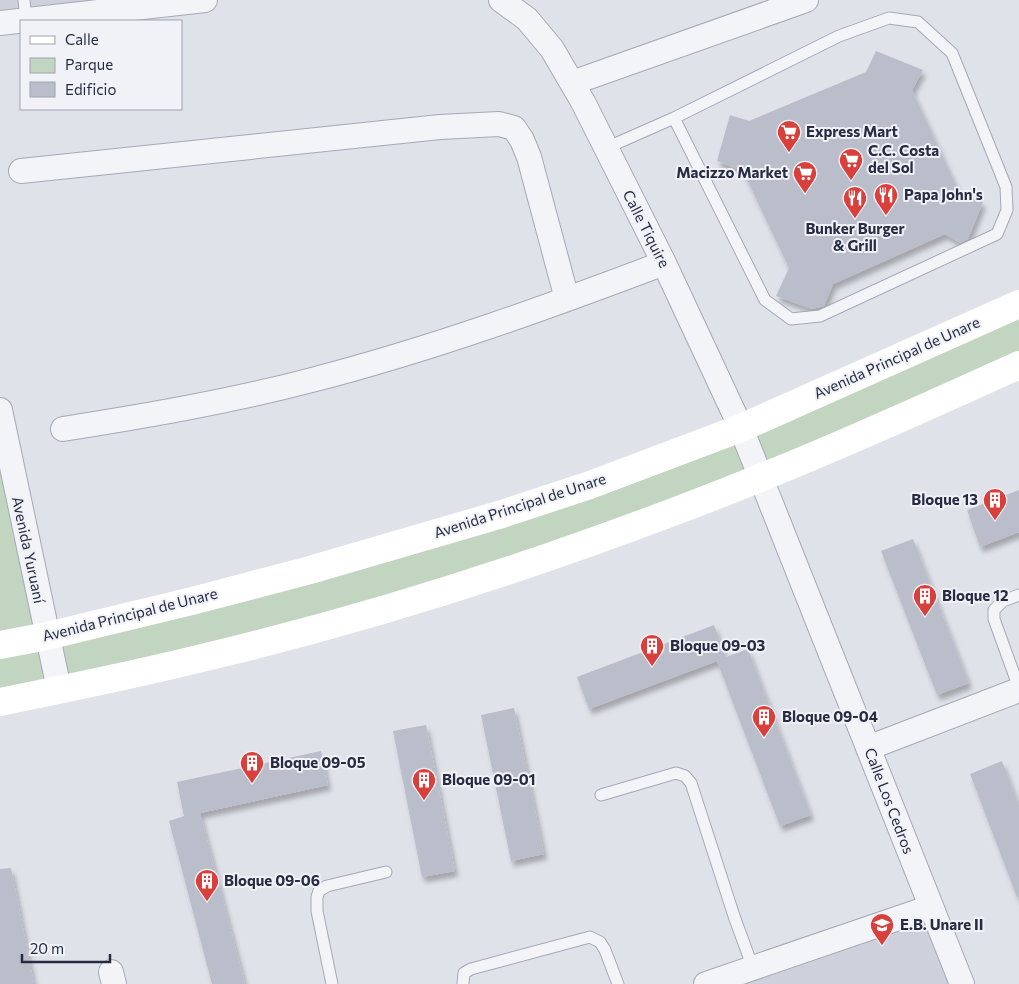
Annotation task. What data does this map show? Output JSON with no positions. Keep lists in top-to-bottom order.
{
  "streets": {
    "street": [
      "Calle Tiquire",
      "Avenida Principal de Unare",
      "Avenida Yuruaní",
      "Calle Los Cedros"
    ]
  },
  "crossings": [
    ["Calle Tiquire", "Avenida Principal de Unare"],
    ["Calle Tiquire", "Calle Los Cedros"],
    ["Avenida Principal de Unare", "Avenida Yuruaní"]
  ],
  "places": {
    "supermarket": ["Express Mart", "C.C. Costa del Sol", "Macizzo Market"],
    "restaurant": ["Papa John's", "Bunker Burger & Grill"],
    "building": [
      "Bloque 13",
      "Bloque 12",
      "Bloque 09-03",
      "Bloque 09-04",
      "Bloque 09-05",
      "Bloque 09-01",
      "Bloque 09-06"
    ],
    "school or university": ["E.B. Unare II"]
  },
  "legend": ["Calle", "Parque", "Edificio"],
  "scale_bar": "20 m"
}
